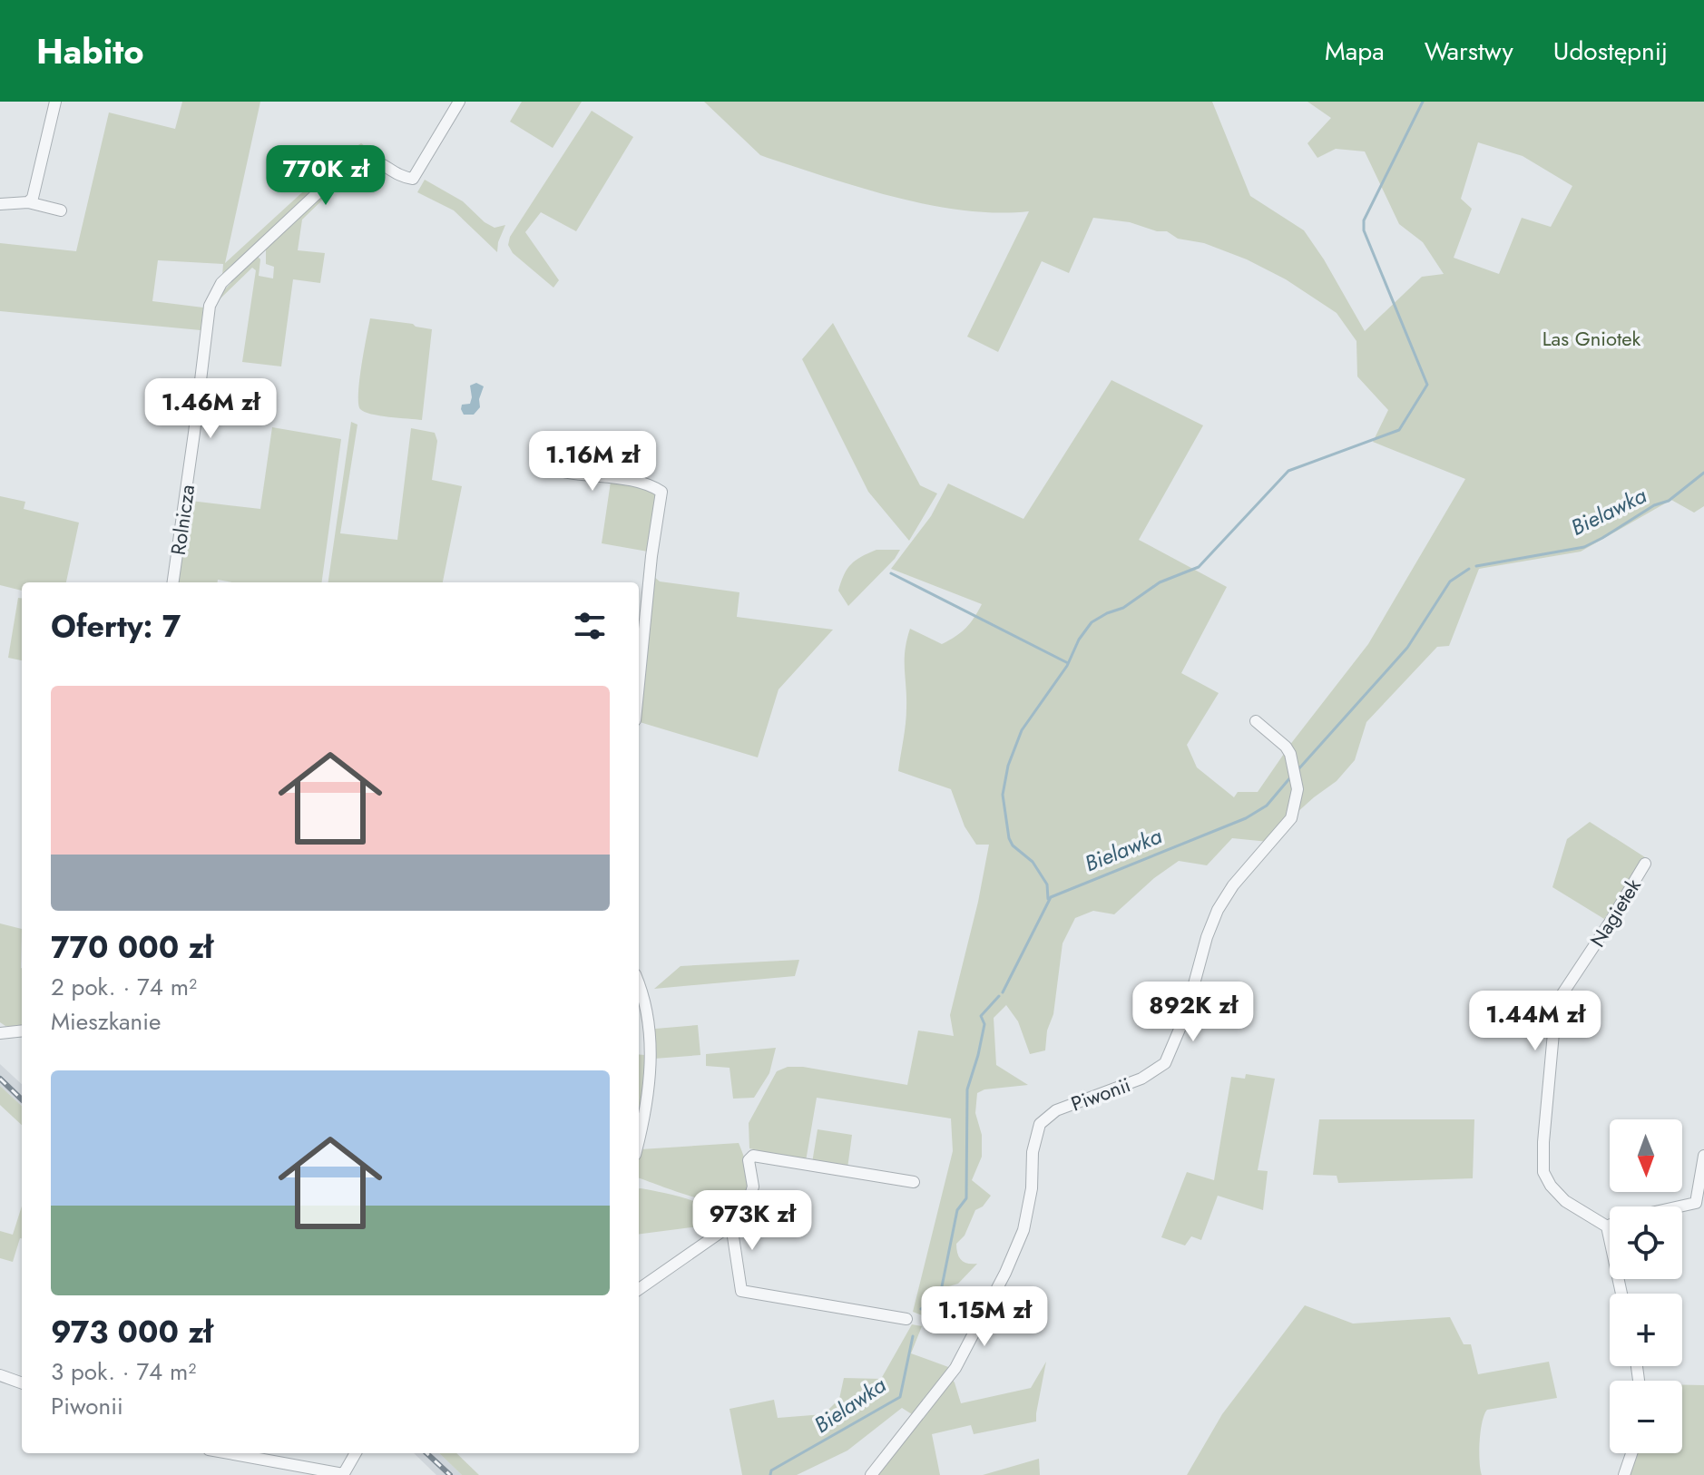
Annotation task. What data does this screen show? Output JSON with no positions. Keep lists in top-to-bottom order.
{
  "streets": {
    "street": ["Rolnicza", "Nagietek", "Piwonii"]
  },
  "water": ["Bielawka"],
  "parks": ["Las Gniotek"],
  "north": "bottom",
  "page": {
    "header": "Habito",
    "nav": ["Mapa", "Warstwy", "Udostępnij"],
    "price": [
      "770K zł",
      "1.46M zł",
      "1.16M zł",
      "892K zł",
      "1.44M zł",
      "973K zł",
      "1.15M zł"
    ],
    "heading": "Oferty: 7",
    "list": [
      {
        "name": "770 000 zł",
        "note": "2 pok. · 74 m² · Mieszkanie"
      },
      {
        "name": "973 000 zł",
        "note": "3 pok. · 74 m² · Piwonii"
      }
    ],
    "map_buttons": ["+", "−"]
  }
}
